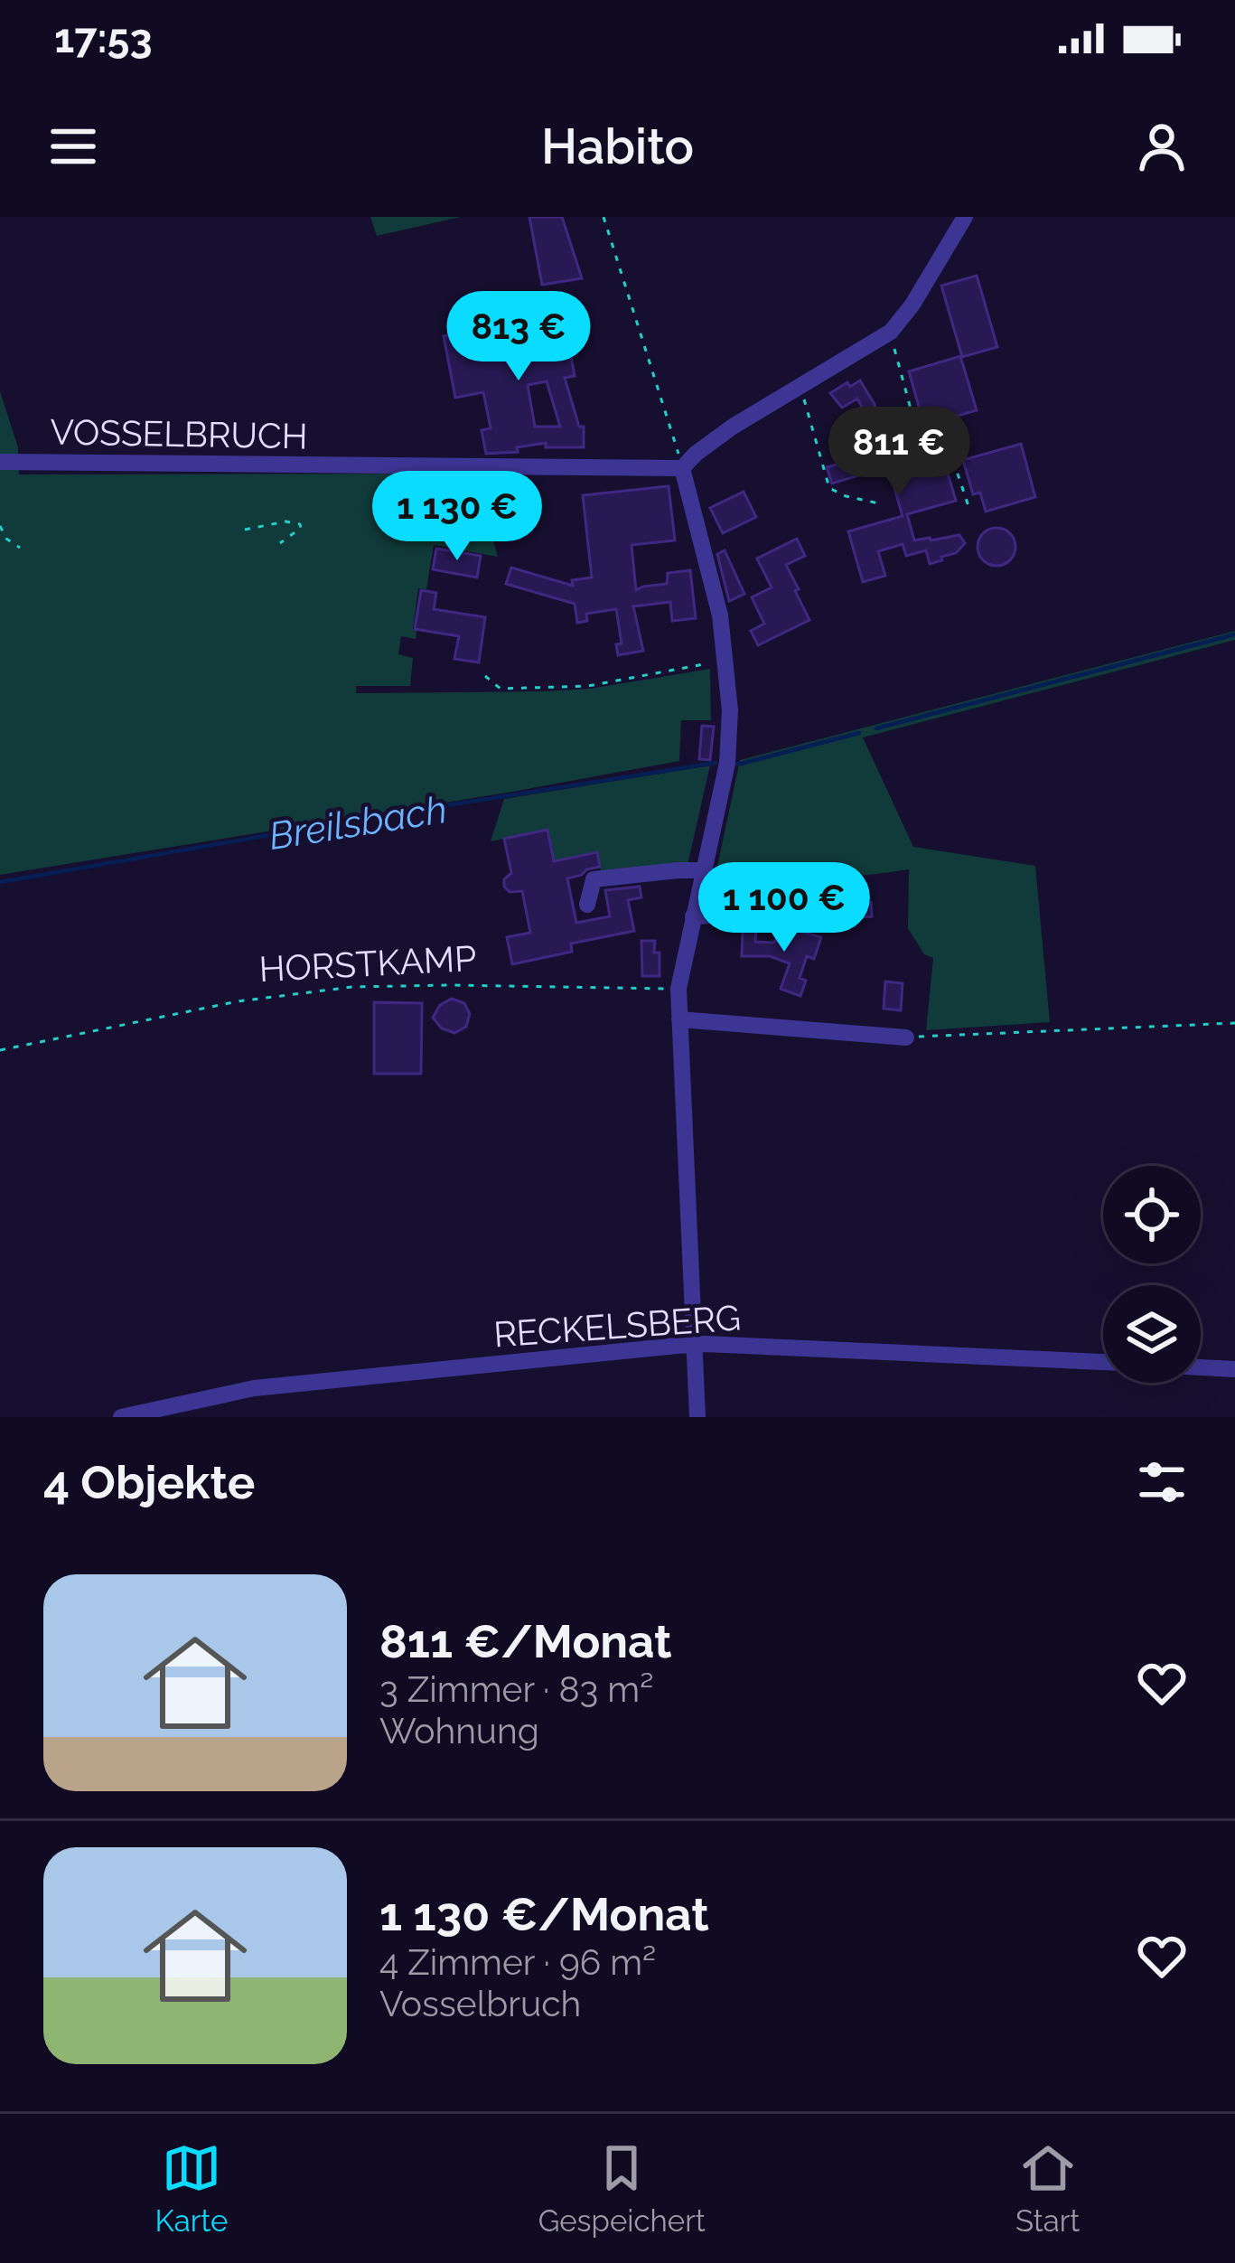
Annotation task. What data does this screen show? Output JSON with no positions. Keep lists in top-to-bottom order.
{
  "streets": {
    "street": ["VOSSELBRUCH", "RECKELSBERG"],
    "path": ["HORSTKAMP"]
  },
  "water": ["Breilsbach"],
  "page": {
    "status": "17:53",
    "header": "Habito",
    "price": [
      "813 €",
      "811 €",
      "1 130 €",
      "1 100 €"
    ],
    "heading": "4 Objekte",
    "list": [
      {
        "name": "811 €/Monat",
        "note": "3 Zimmer · 83 m² · Wohnung"
      },
      {
        "name": "1 130 €/Monat",
        "note": "4 Zimmer · 96 m² · Vosselbruch"
      }
    ],
    "tabs": ["Karte", "Gespeichert", "Start"]
  }
}
